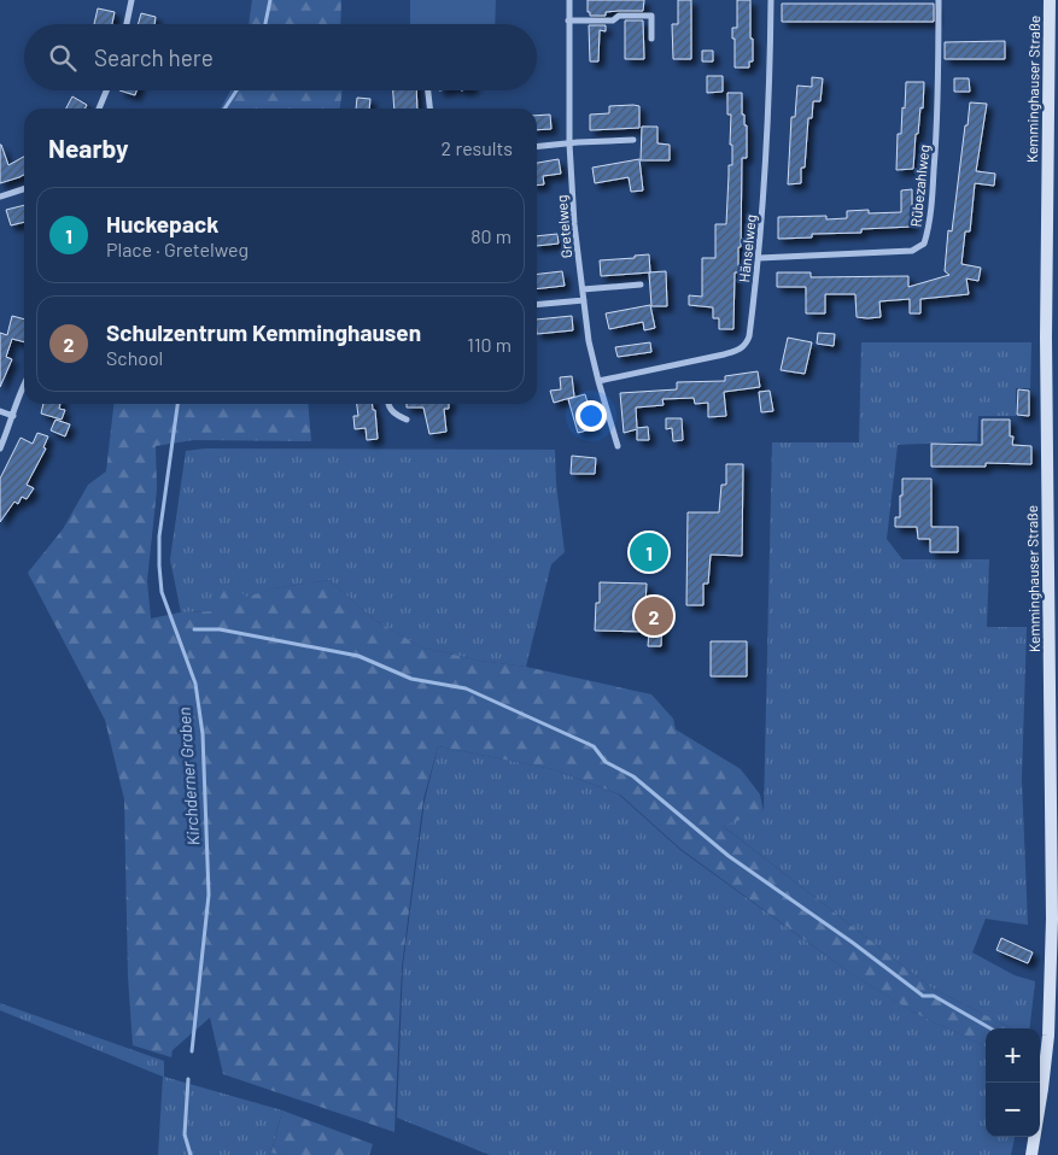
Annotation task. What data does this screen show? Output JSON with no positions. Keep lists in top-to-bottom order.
{
  "streets": {
    "main road": ["Kemminghauser Straße"],
    "street": ["Rübezahlweg", "Gretelweg", "Hänselweg"]
  },
  "crossings": [
    ["Rübezahlweg", "Hänselweg"],
    ["Gretelweg", "Hänselweg"]
  ],
  "water": ["Kirchderner Graben"],
  "page": {
    "search": "Search here",
    "heading": ["Nearby", "2 results"],
    "list": [
      {
        "mark": "1",
        "name": "Huckepack",
        "note": "Place · Gretelweg",
        "value": "80 m"
      },
      {
        "mark": "2",
        "name": "Schulzentrum Kemminghausen",
        "note": "School",
        "value": "110 m"
      }
    ],
    "pins": ["1", "2"],
    "map_buttons": ["+", "−"]
  }
}
